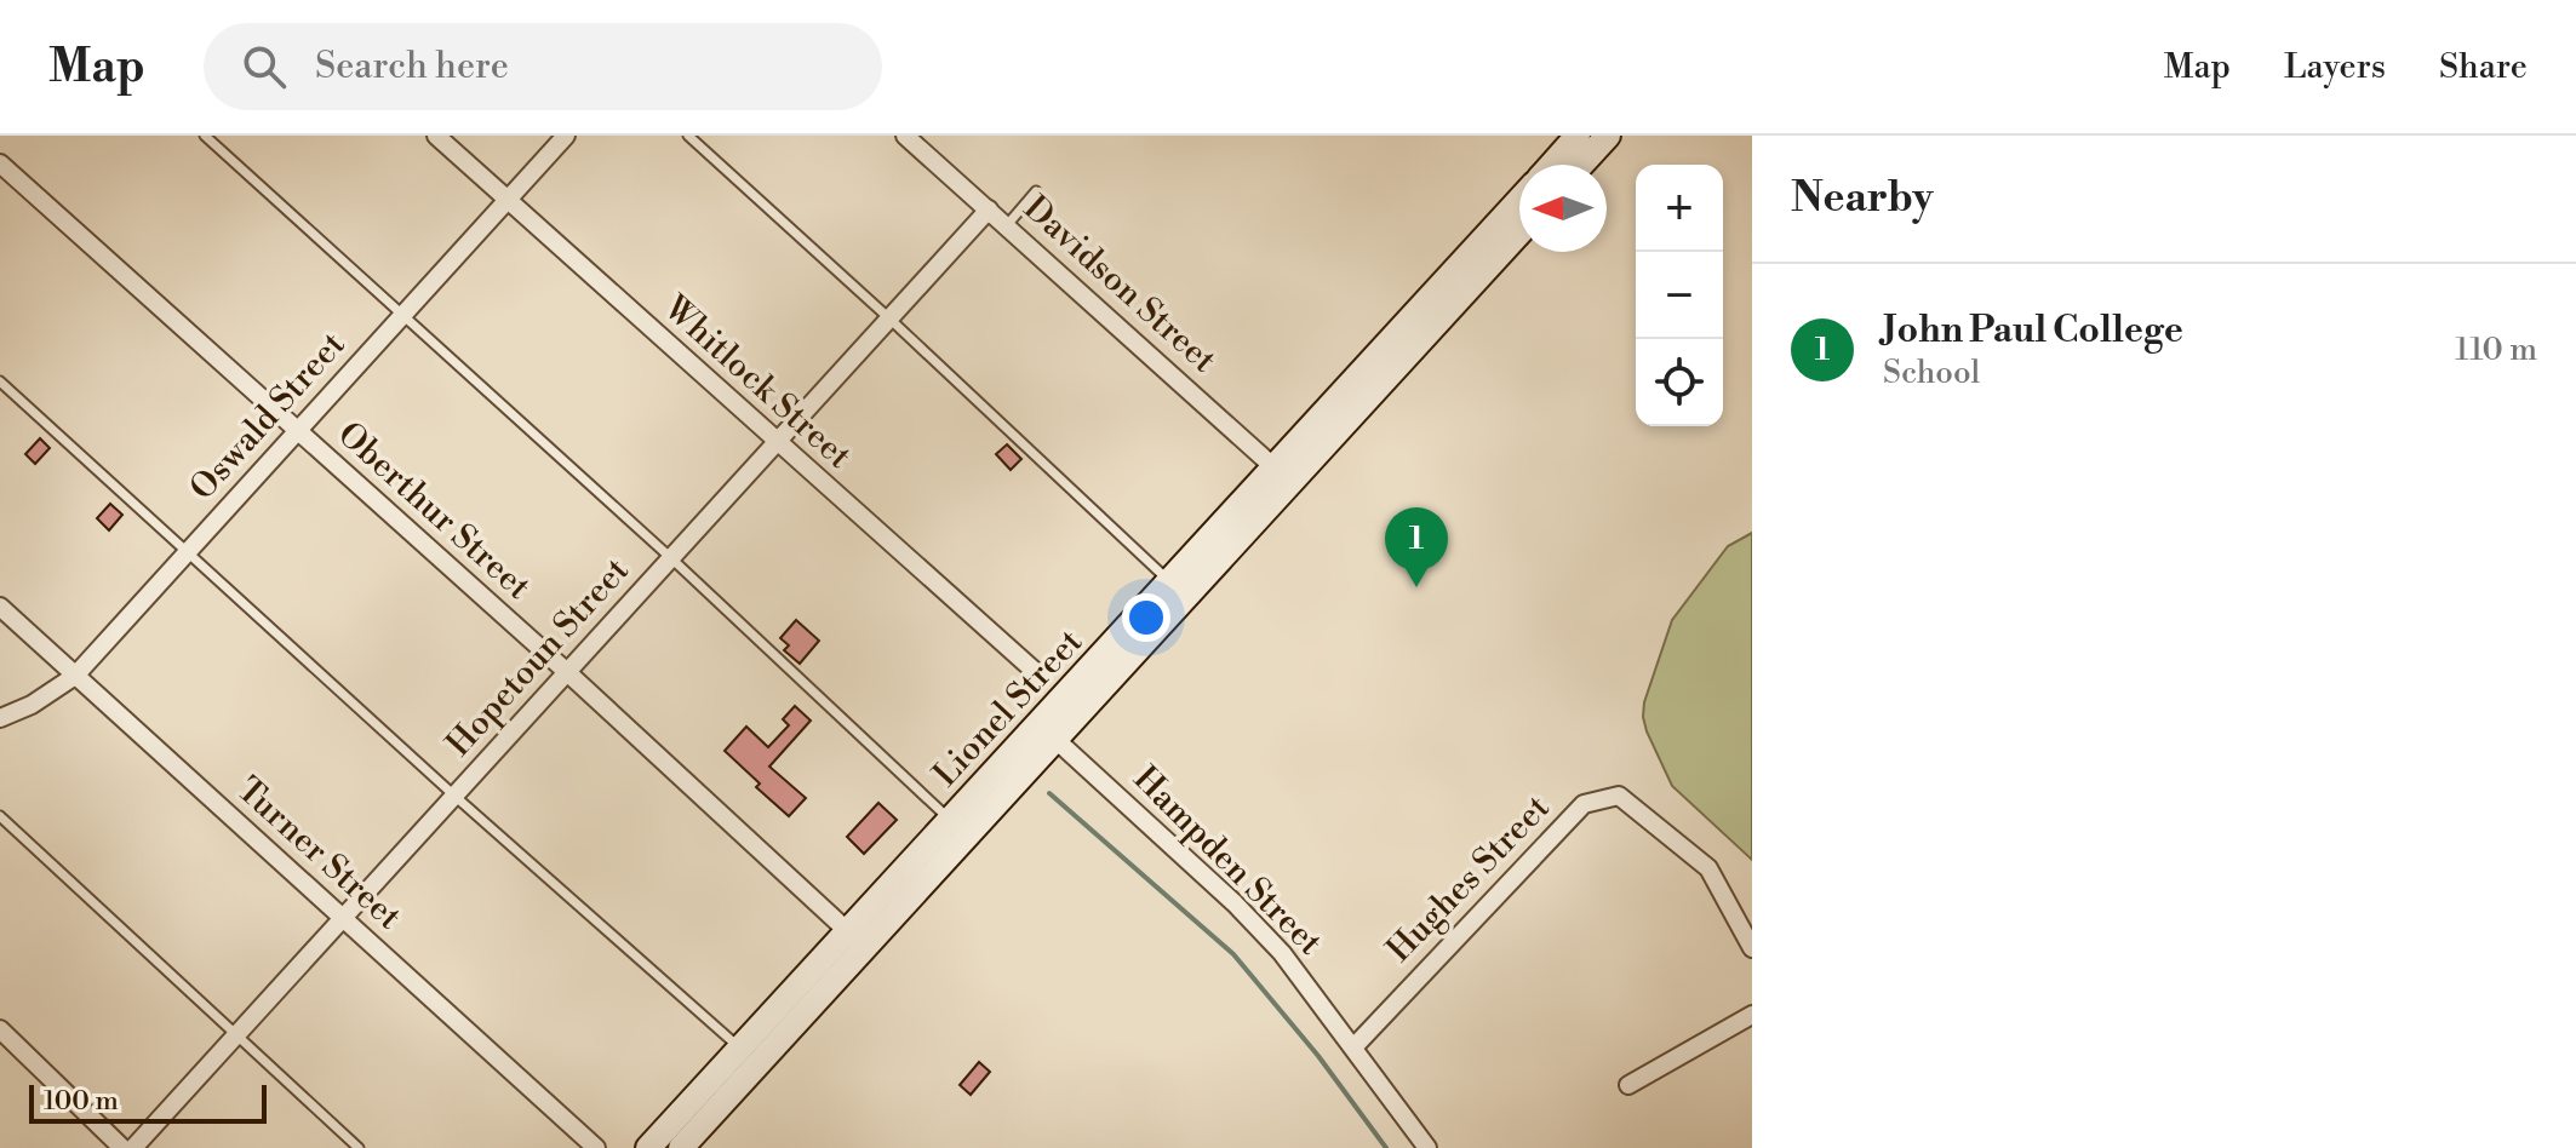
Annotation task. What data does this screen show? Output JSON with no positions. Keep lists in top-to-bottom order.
{
  "streets": {
    "street": [
      "Davidson Street",
      "Whitlock Street",
      "Oswald Street",
      "Oberthur Street",
      "Hopetoun Street",
      "Lionel Street",
      "Turner Street",
      "Hampden Street",
      "Hughes Street"
    ]
  },
  "crossings": [
    ["Davidson Street", "Hopetoun Street"],
    ["Davidson Street", "Lionel Street"],
    ["Whitlock Street", "Oswald Street"],
    ["Whitlock Street", "Hopetoun Street"],
    ["Oswald Street", "Oberthur Street"],
    ["Oswald Street", "Turner Street"],
    ["Oberthur Street", "Hopetoun Street"],
    ["Oberthur Street", "Lionel Street"],
    ["Hopetoun Street", "Turner Street"],
    ["Lionel Street", "Hampden Street"],
    ["Hampden Street", "Hughes Street"]
  ],
  "scale_bar": "100 m",
  "north": "left",
  "page": {
    "header": "Map",
    "search": "Search here",
    "nav": ["Map", "Layers", "Share"],
    "heading": "Nearby",
    "map_buttons": ["+", "−"],
    "list": [
      {
        "mark": "1",
        "name": "John Paul College",
        "note": "School",
        "value": "110 m"
      }
    ],
    "pins": "1",
    "scale": "100 m"
  }
}
